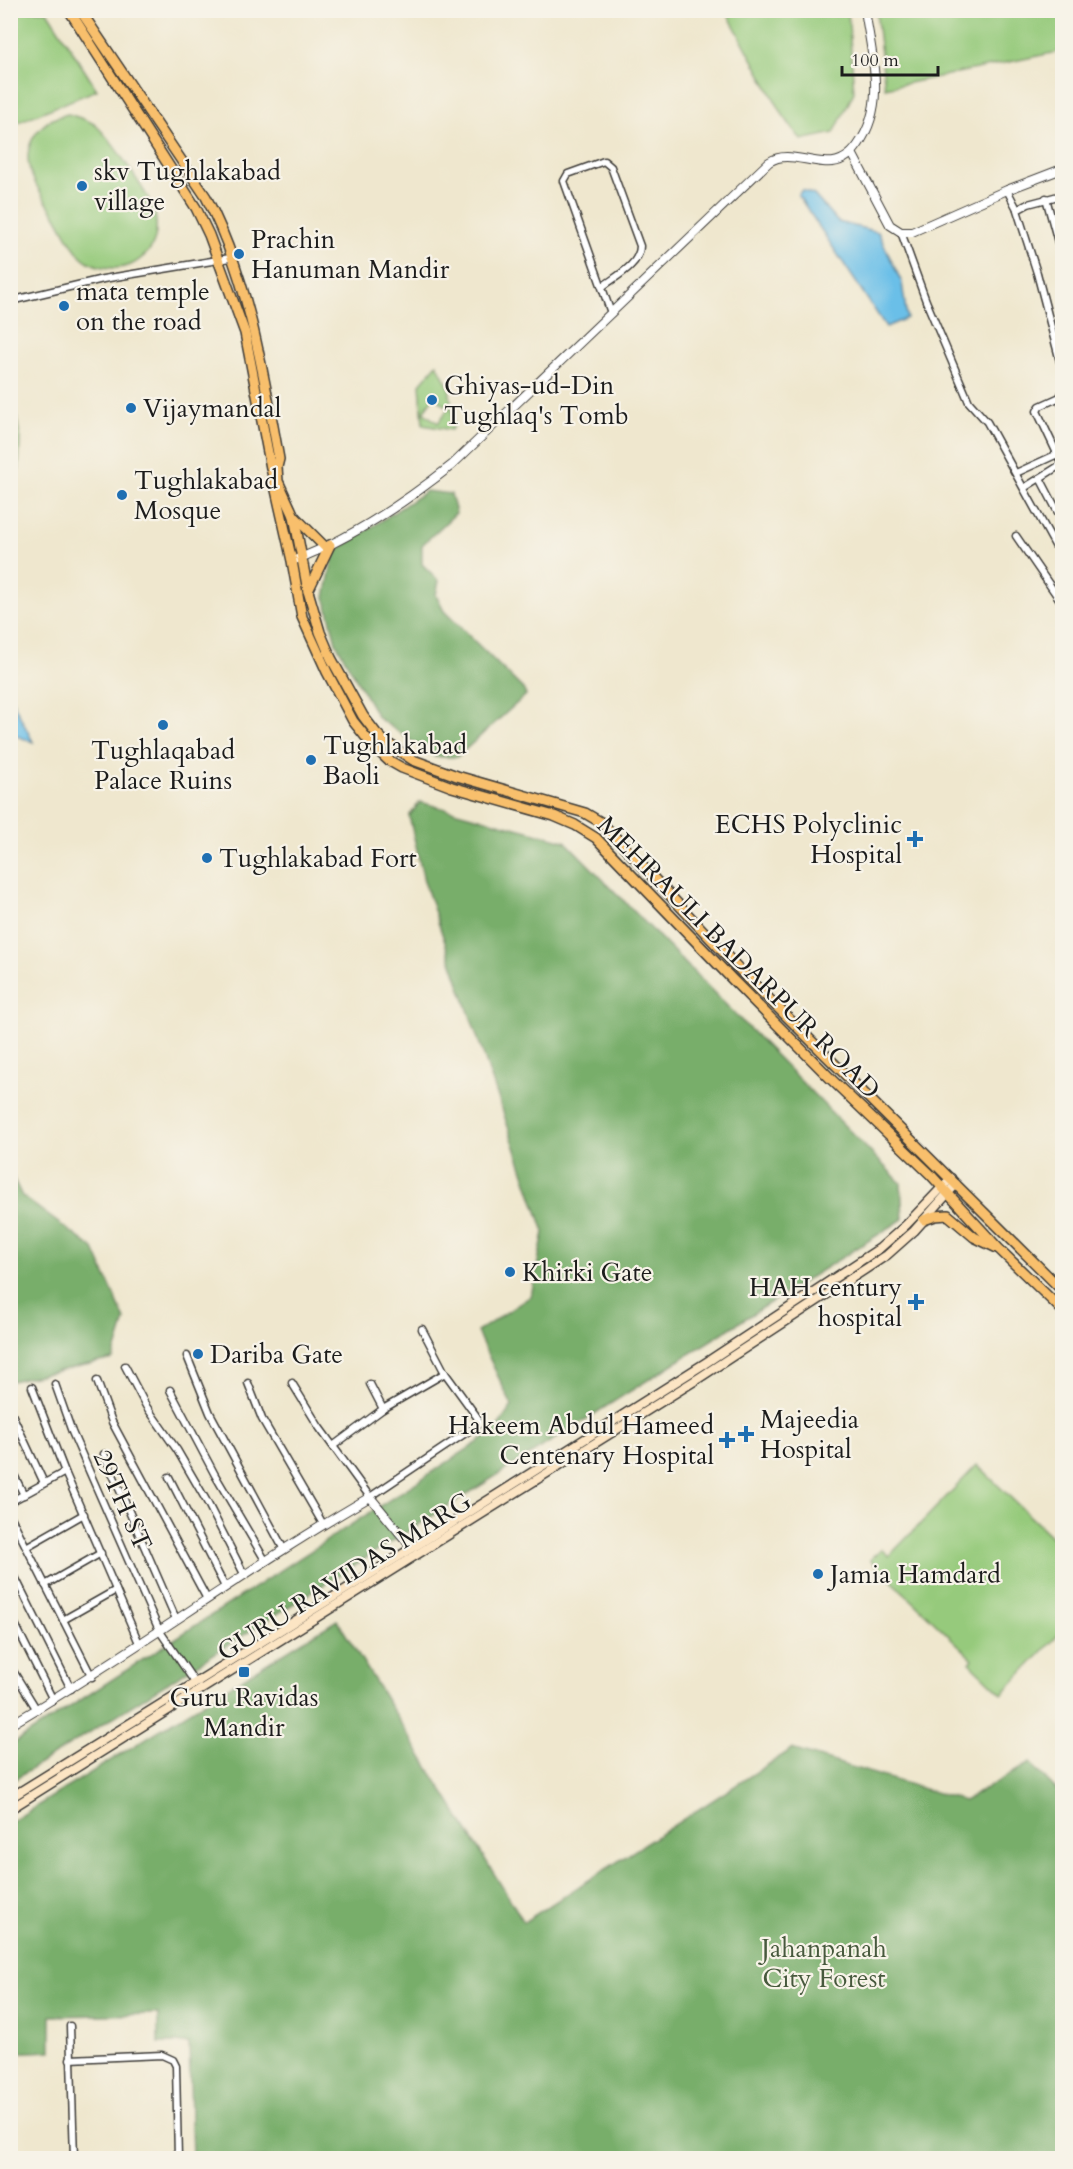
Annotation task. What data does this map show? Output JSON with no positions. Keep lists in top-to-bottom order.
{
  "streets": {
    "main road": ["MEHRAULI BADARPUR ROAD", "GURU RAVIDAS MARG"],
    "street": ["29TH ST"]
  },
  "crossings": [
    ["MEHRAULI BADARPUR ROAD", "GURU RAVIDAS MARG"],
    ["29TH ST", "GURU RAVIDAS MARG"]
  ],
  "parks": ["Jahanpanah City Forest"],
  "places": {
    "other": [
      "skv Tughlakabad village",
      "Prachin Hanuman Mandir",
      "mata temple on the road",
      "Ghiyas-ud-Din Tughlaq's Tomb",
      "Vijaymandal",
      "Tughlakabad Mosque",
      "Tughlaqabad Palace Ruins",
      "Tughlakabad Baoli",
      "Tughlakabad Fort",
      "Khirki Gate",
      "Dariba Gate",
      "Jamia Hamdard"
    ],
    "health": [
      "ECHS Polyclinic Hospital",
      "HAH century hospital",
      "Majeedia Hospital",
      "Hakeem Abdul Hameed Centenary Hospital"
    ],
    "transit": ["Guru Ravidas Mandir"]
  },
  "scale_bar": "100 m"
}
